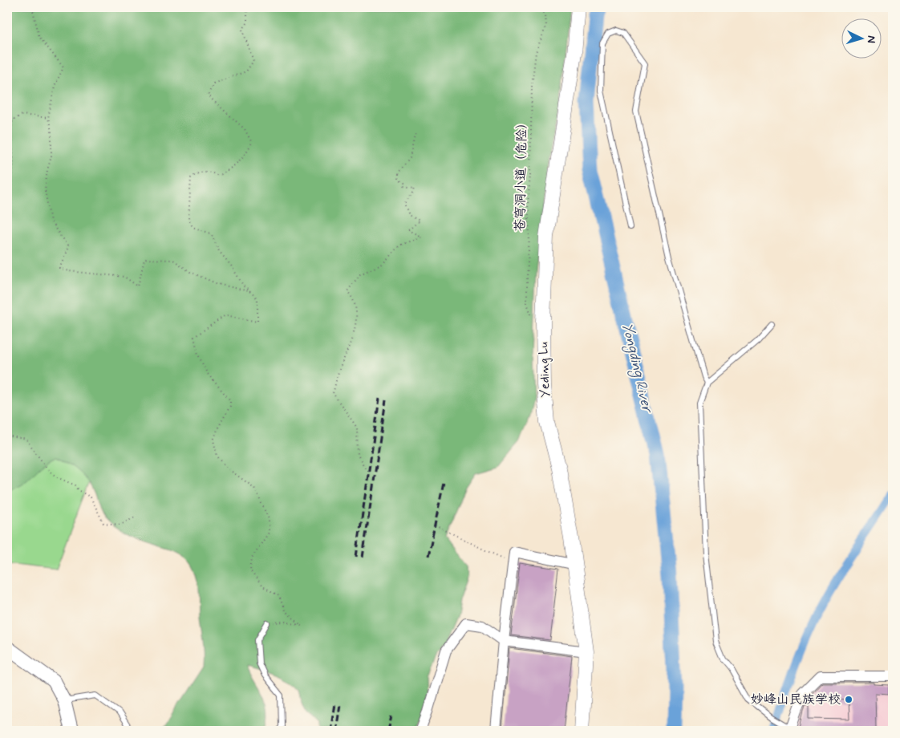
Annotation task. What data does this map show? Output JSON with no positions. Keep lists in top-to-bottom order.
{
  "streets": {
    "main road": ["Yeding Lu"],
    "path": ["苍穹洞小道（危险）"]
  },
  "water": ["Yongding River"],
  "places": ["妙峰山民族学校"],
  "north": "right"
}
